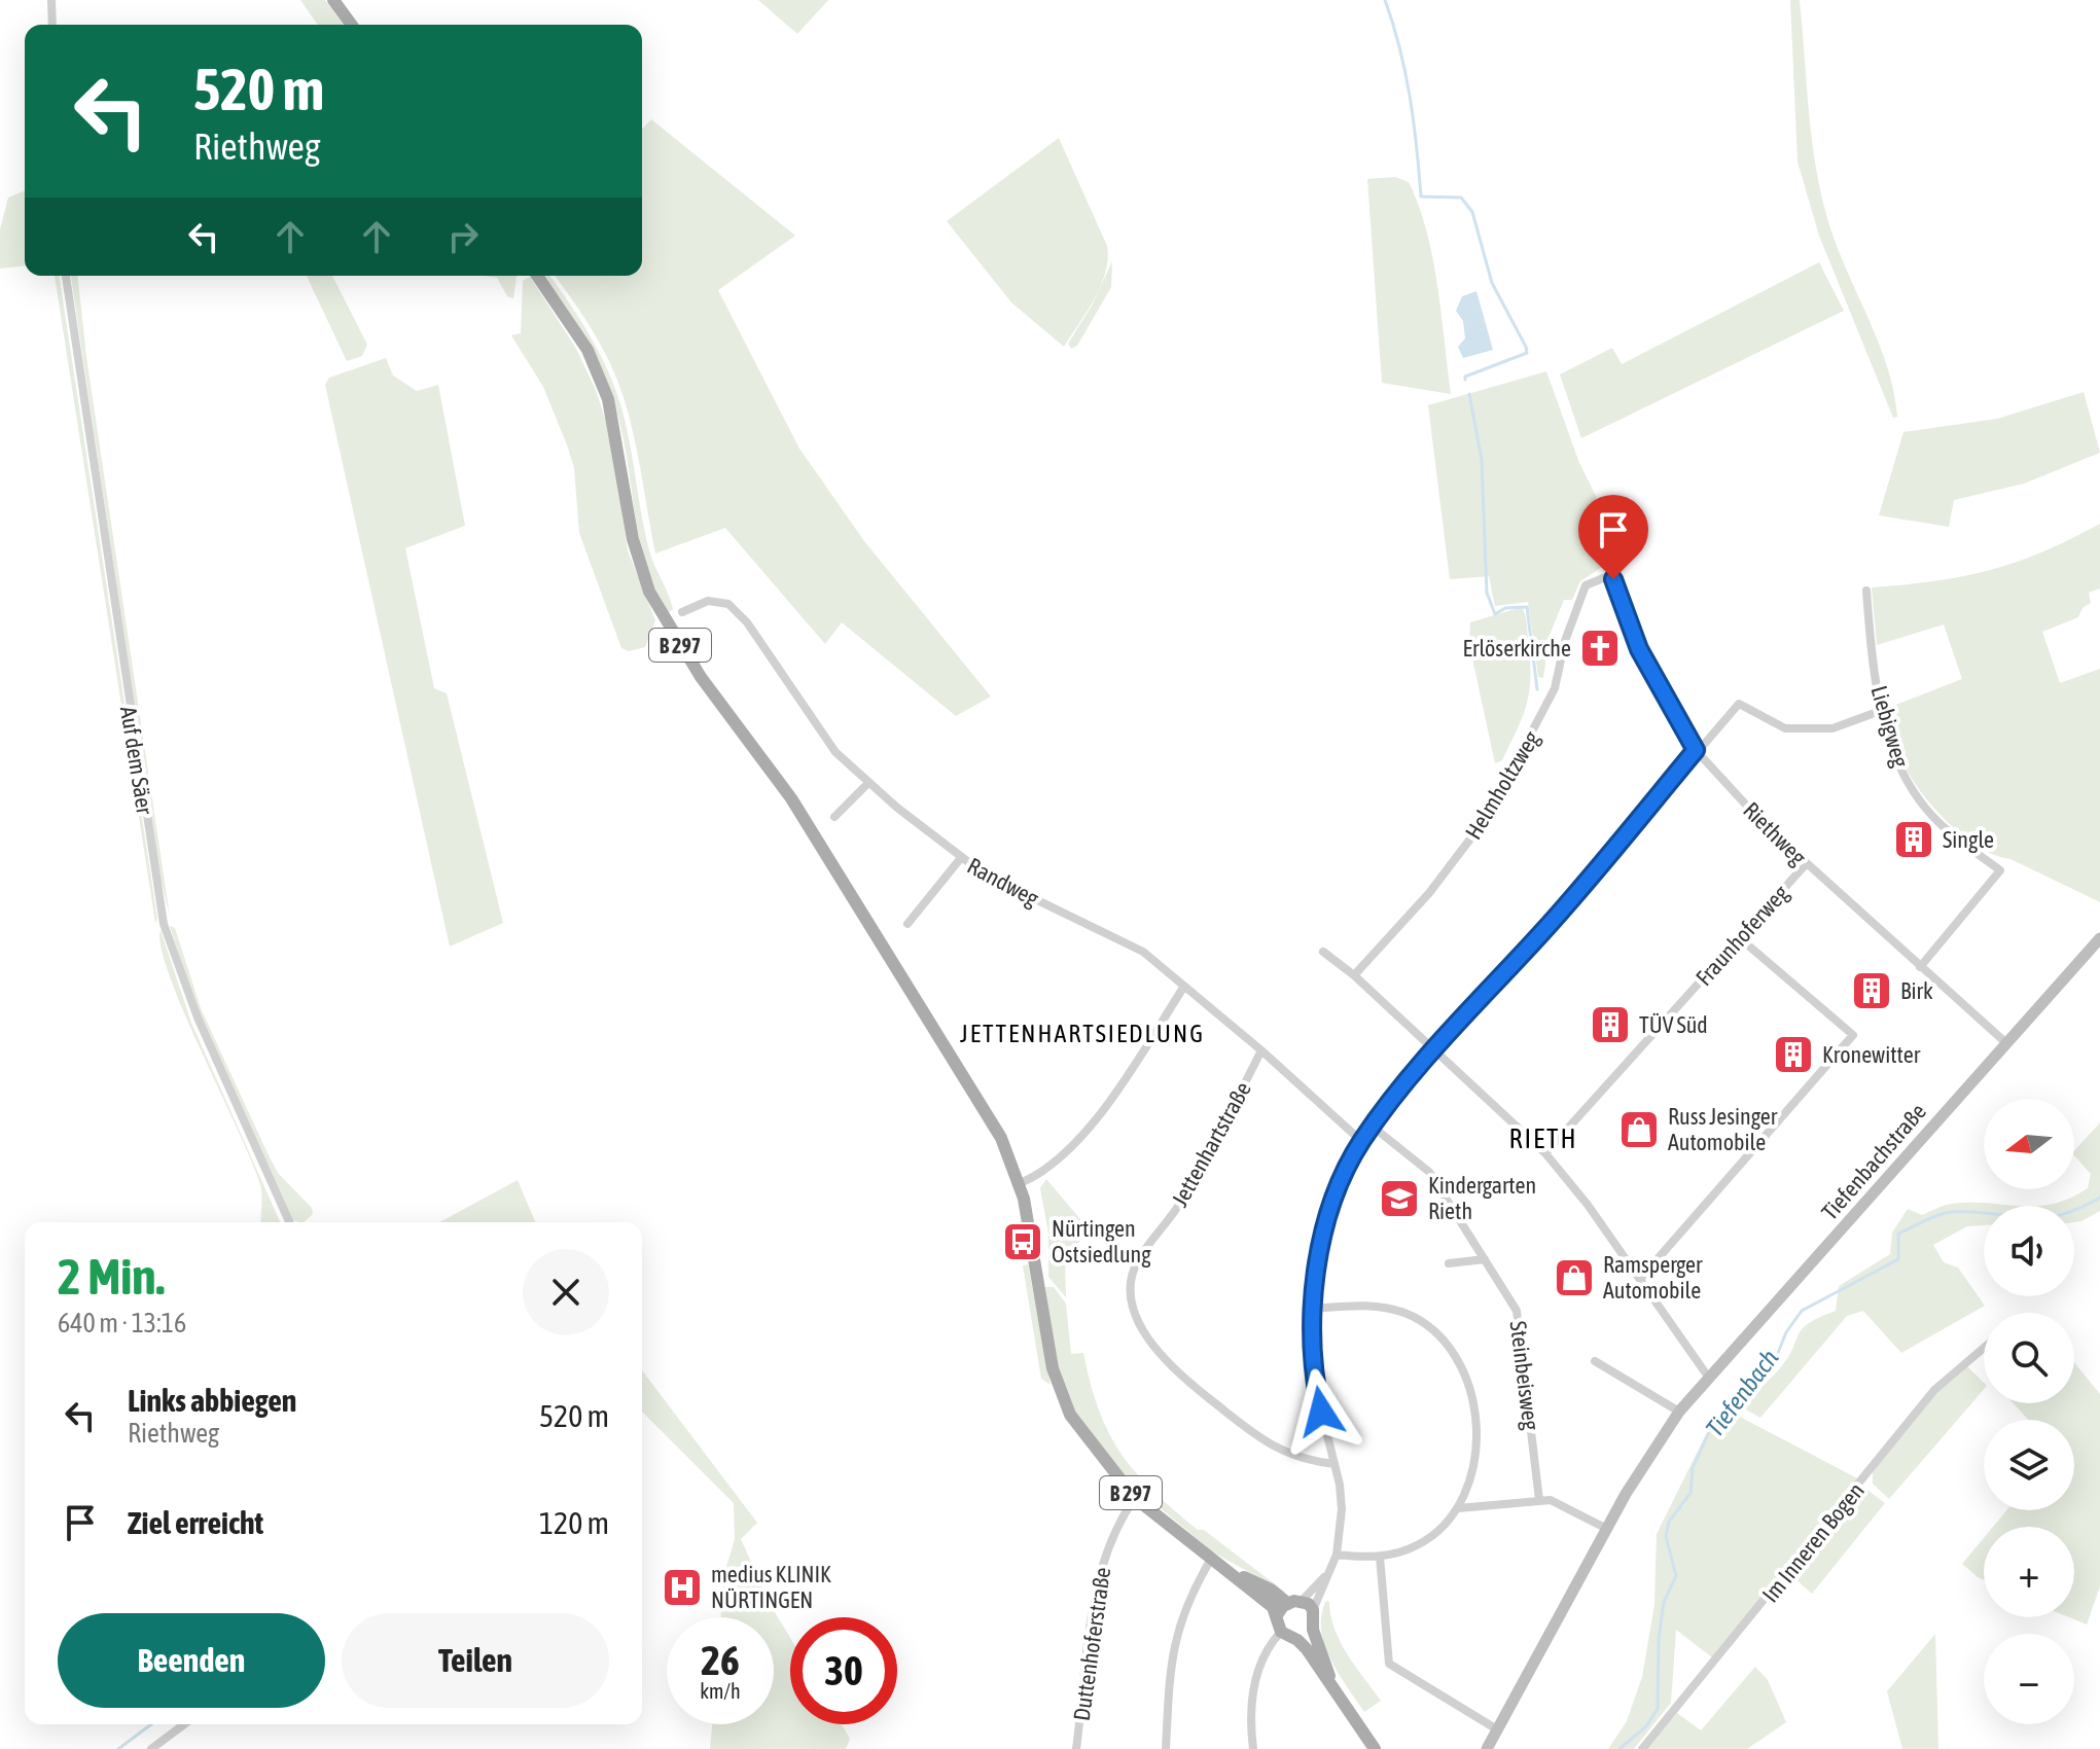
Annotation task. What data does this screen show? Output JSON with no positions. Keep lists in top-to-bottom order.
{
  "streets": {
    "main road": ["B 297"],
    "street": [
      "Liebigweg",
      "Auf dem Säer",
      "Helmholtzweg",
      "Riethweg",
      "Randweg",
      "Fraunhoferweg",
      "Jettenhartstraße",
      "Tiefenbachstraße",
      "Steinbeisweg",
      "Im Inneren Bogen",
      "Duttenhoferstraße"
    ]
  },
  "crossings": [
    ["B 297", "Duttenhoferstraße"],
    ["Liebigweg", "Riethweg"],
    ["Helmholtzweg", "Riethweg"],
    ["Riethweg", "Fraunhoferweg"],
    ["Riethweg", "Tiefenbachstraße"],
    ["Randweg", "Jettenhartstraße"]
  ],
  "districts": ["JETTENHARTSIEDLUNG", "RIETH"],
  "water": ["Tiefenbach"],
  "places": {
    "church": ["Erlöserkirche"],
    "building": [
      "Single",
      "Birk",
      "TÜV Süd",
      "Kronewitter"
    ],
    "shop": ["Russ Jesinger Automobile", "Ramsperger Automobile"],
    "school or university": ["Kindergarten Rieth"],
    "bus stop": ["Nürtingen Ostsiedlung"],
    "hospital": ["medius KLINIK NÜRTINGEN"]
  },
  "north": "left",
  "page": {
    "turn": ["520 m", "Riethweg"],
    "map_buttons": ["+", "−"],
    "heading": ["2 Min.", "640 m · 13:16"],
    "list": [
      {
        "name": "Links abbiegen",
        "note": "Riethweg",
        "value": "520 m"
      },
      {
        "name": "Ziel erreicht",
        "value": "120 m"
      }
    ],
    "buttons": ["Beenden", "Teilen"],
    "speed": "26 km/h",
    "limit": "30"
  }
}
